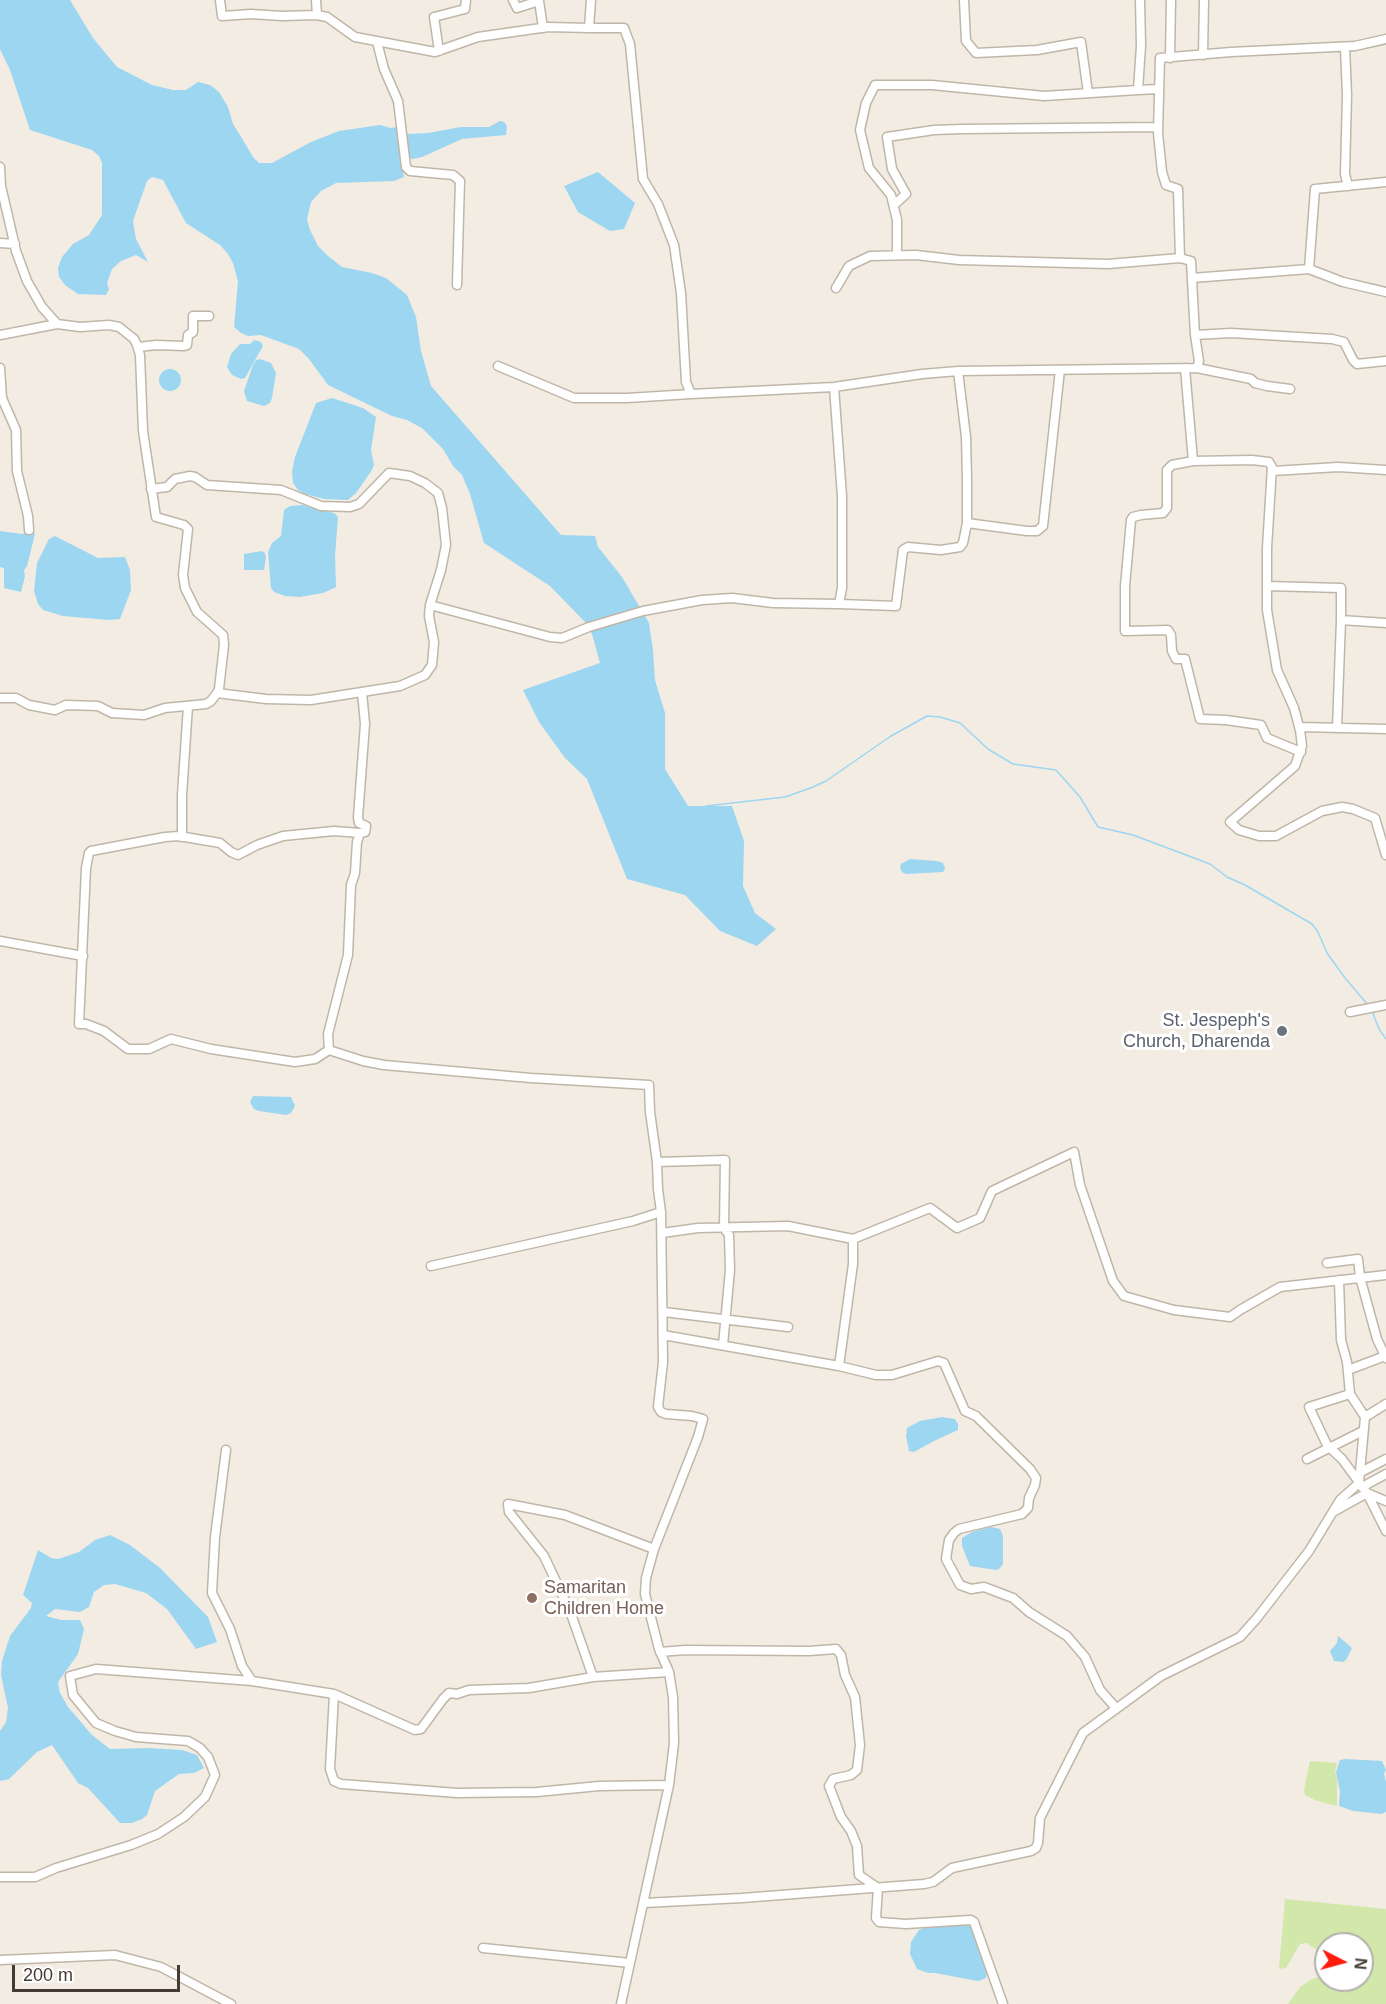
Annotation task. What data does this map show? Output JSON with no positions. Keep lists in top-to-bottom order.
{
  "places": ["St. Jespeph's Church, Dharenda", "Samaritan Children Home"],
  "scale_bar": "200 m",
  "north": "right"
}
